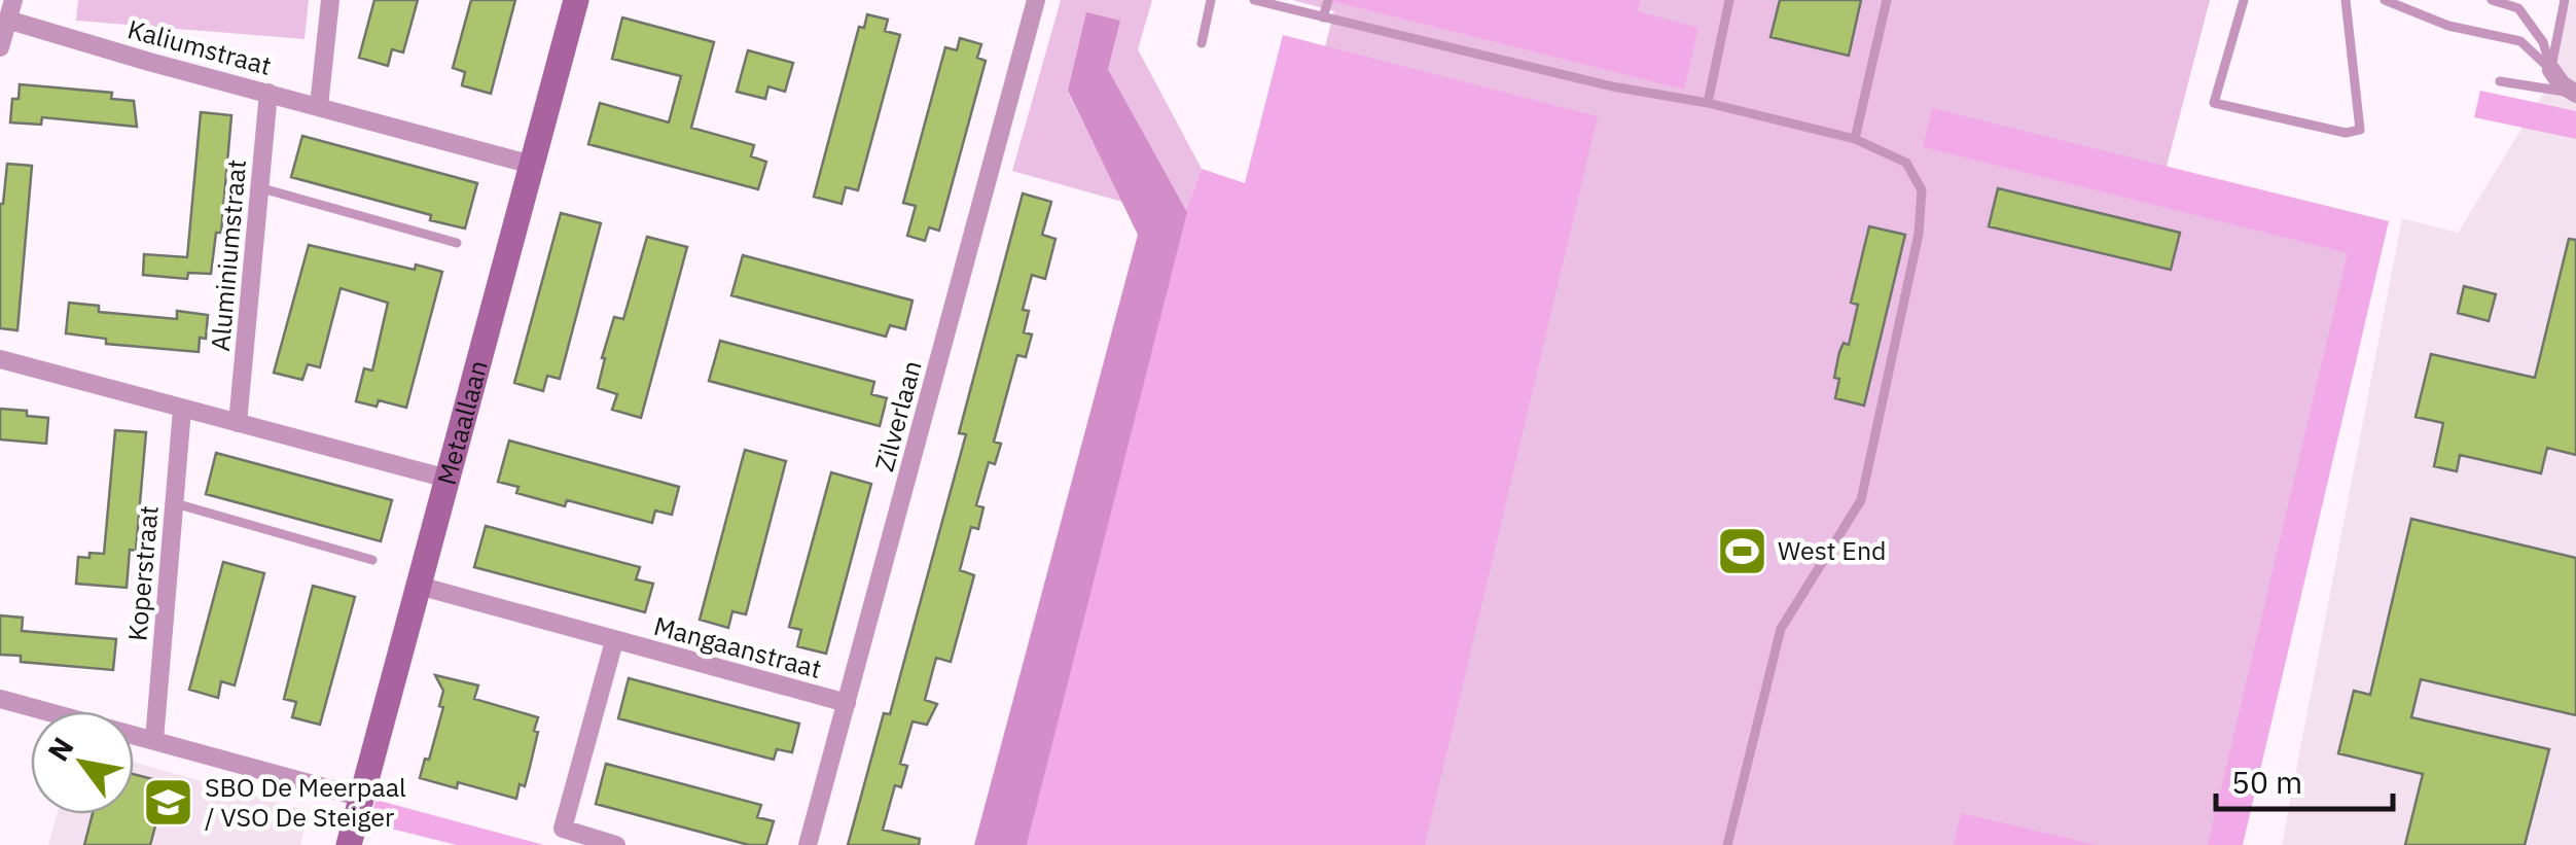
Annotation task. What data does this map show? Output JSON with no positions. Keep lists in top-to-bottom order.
{
  "streets": {
    "street": [
      "Kaliumstraat",
      "Aluminiumstraat",
      "Zilverlaan",
      "Metaallaan",
      "Koperstraat",
      "Mangaanstraat"
    ]
  },
  "crossings": [
    ["Kaliumstraat", "Aluminiumstraat"],
    ["Kaliumstraat", "Metaallaan"],
    ["Zilverlaan", "Mangaanstraat"],
    ["Metaallaan", "Mangaanstraat"]
  ],
  "places": {
    "sports": ["West End"],
    "school or university": ["SBO De Meerpaal / VSO De Steiger"]
  },
  "scale_bar": "50 m",
  "north": "top left"
}
